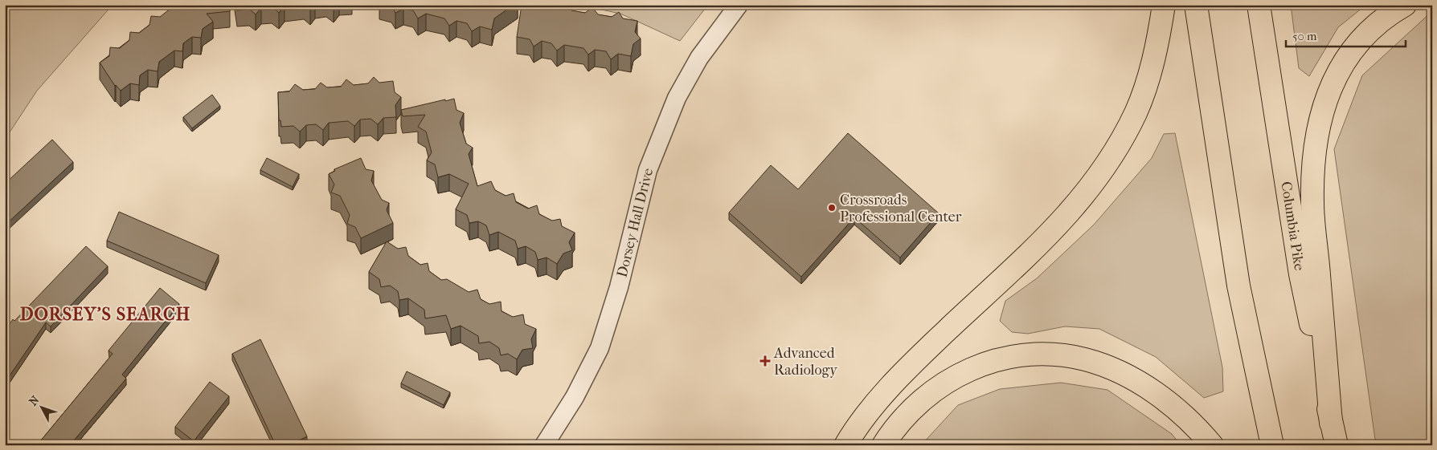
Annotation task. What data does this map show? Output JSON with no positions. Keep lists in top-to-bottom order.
{
  "streets": {
    "highway": ["Columbia Pike"],
    "street": ["Dorsey Hall Drive"]
  },
  "districts": ["DORSEY'S SEARCH"],
  "places": {
    "other": ["Crossroads Professional Center"],
    "health": ["Advanced Radiology"]
  },
  "scale_bar": "50 m",
  "north": "top left"
}
